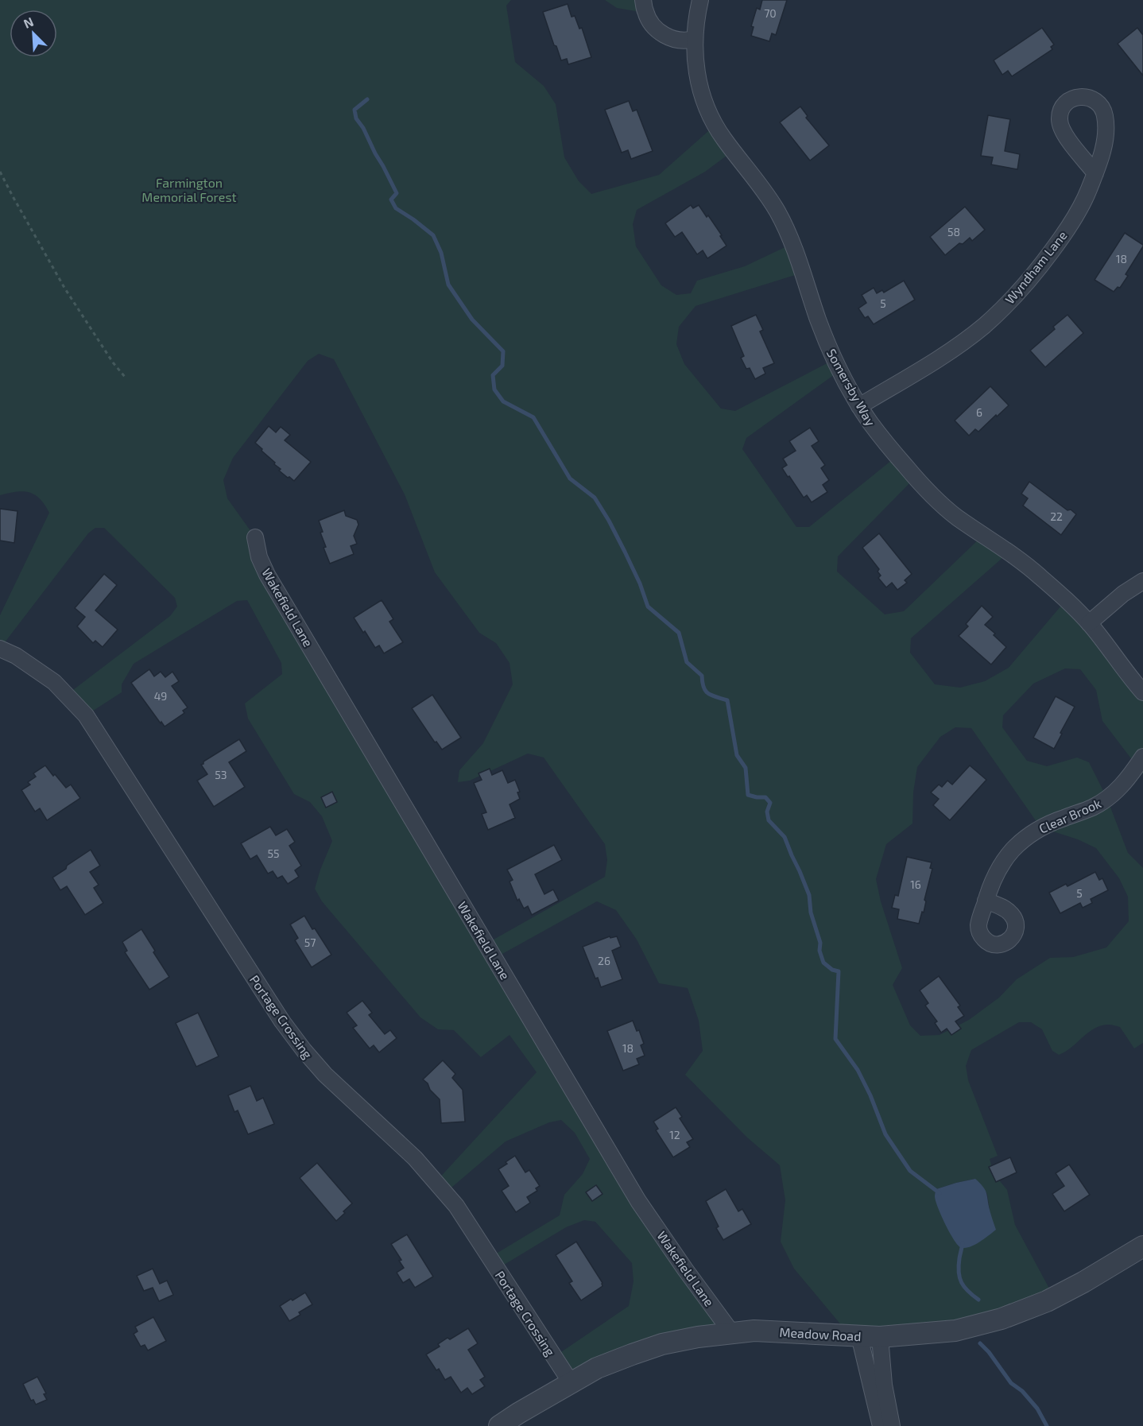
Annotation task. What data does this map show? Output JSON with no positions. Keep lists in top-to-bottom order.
{
  "streets": {
    "street": [
      "Wyndham Lane",
      "Somersby Way",
      "Wakefield Lane",
      "Clear Brook",
      "Portage Crossing",
      "Meadow Road"
    ]
  },
  "crossings": [
    ["Wyndham Lane", "Somersby Way"],
    ["Wakefield Lane", "Meadow Road"],
    ["Portage Crossing", "Meadow Road"]
  ],
  "parks": ["Farmington Memorial Forest"],
  "house_numbers": [
    "70",
    "58",
    "18",
    "5",
    "6",
    "22",
    "49",
    "53",
    "55",
    "16",
    "5",
    "57",
    "26",
    "18",
    "12"
  ],
  "north": "top left"
}
